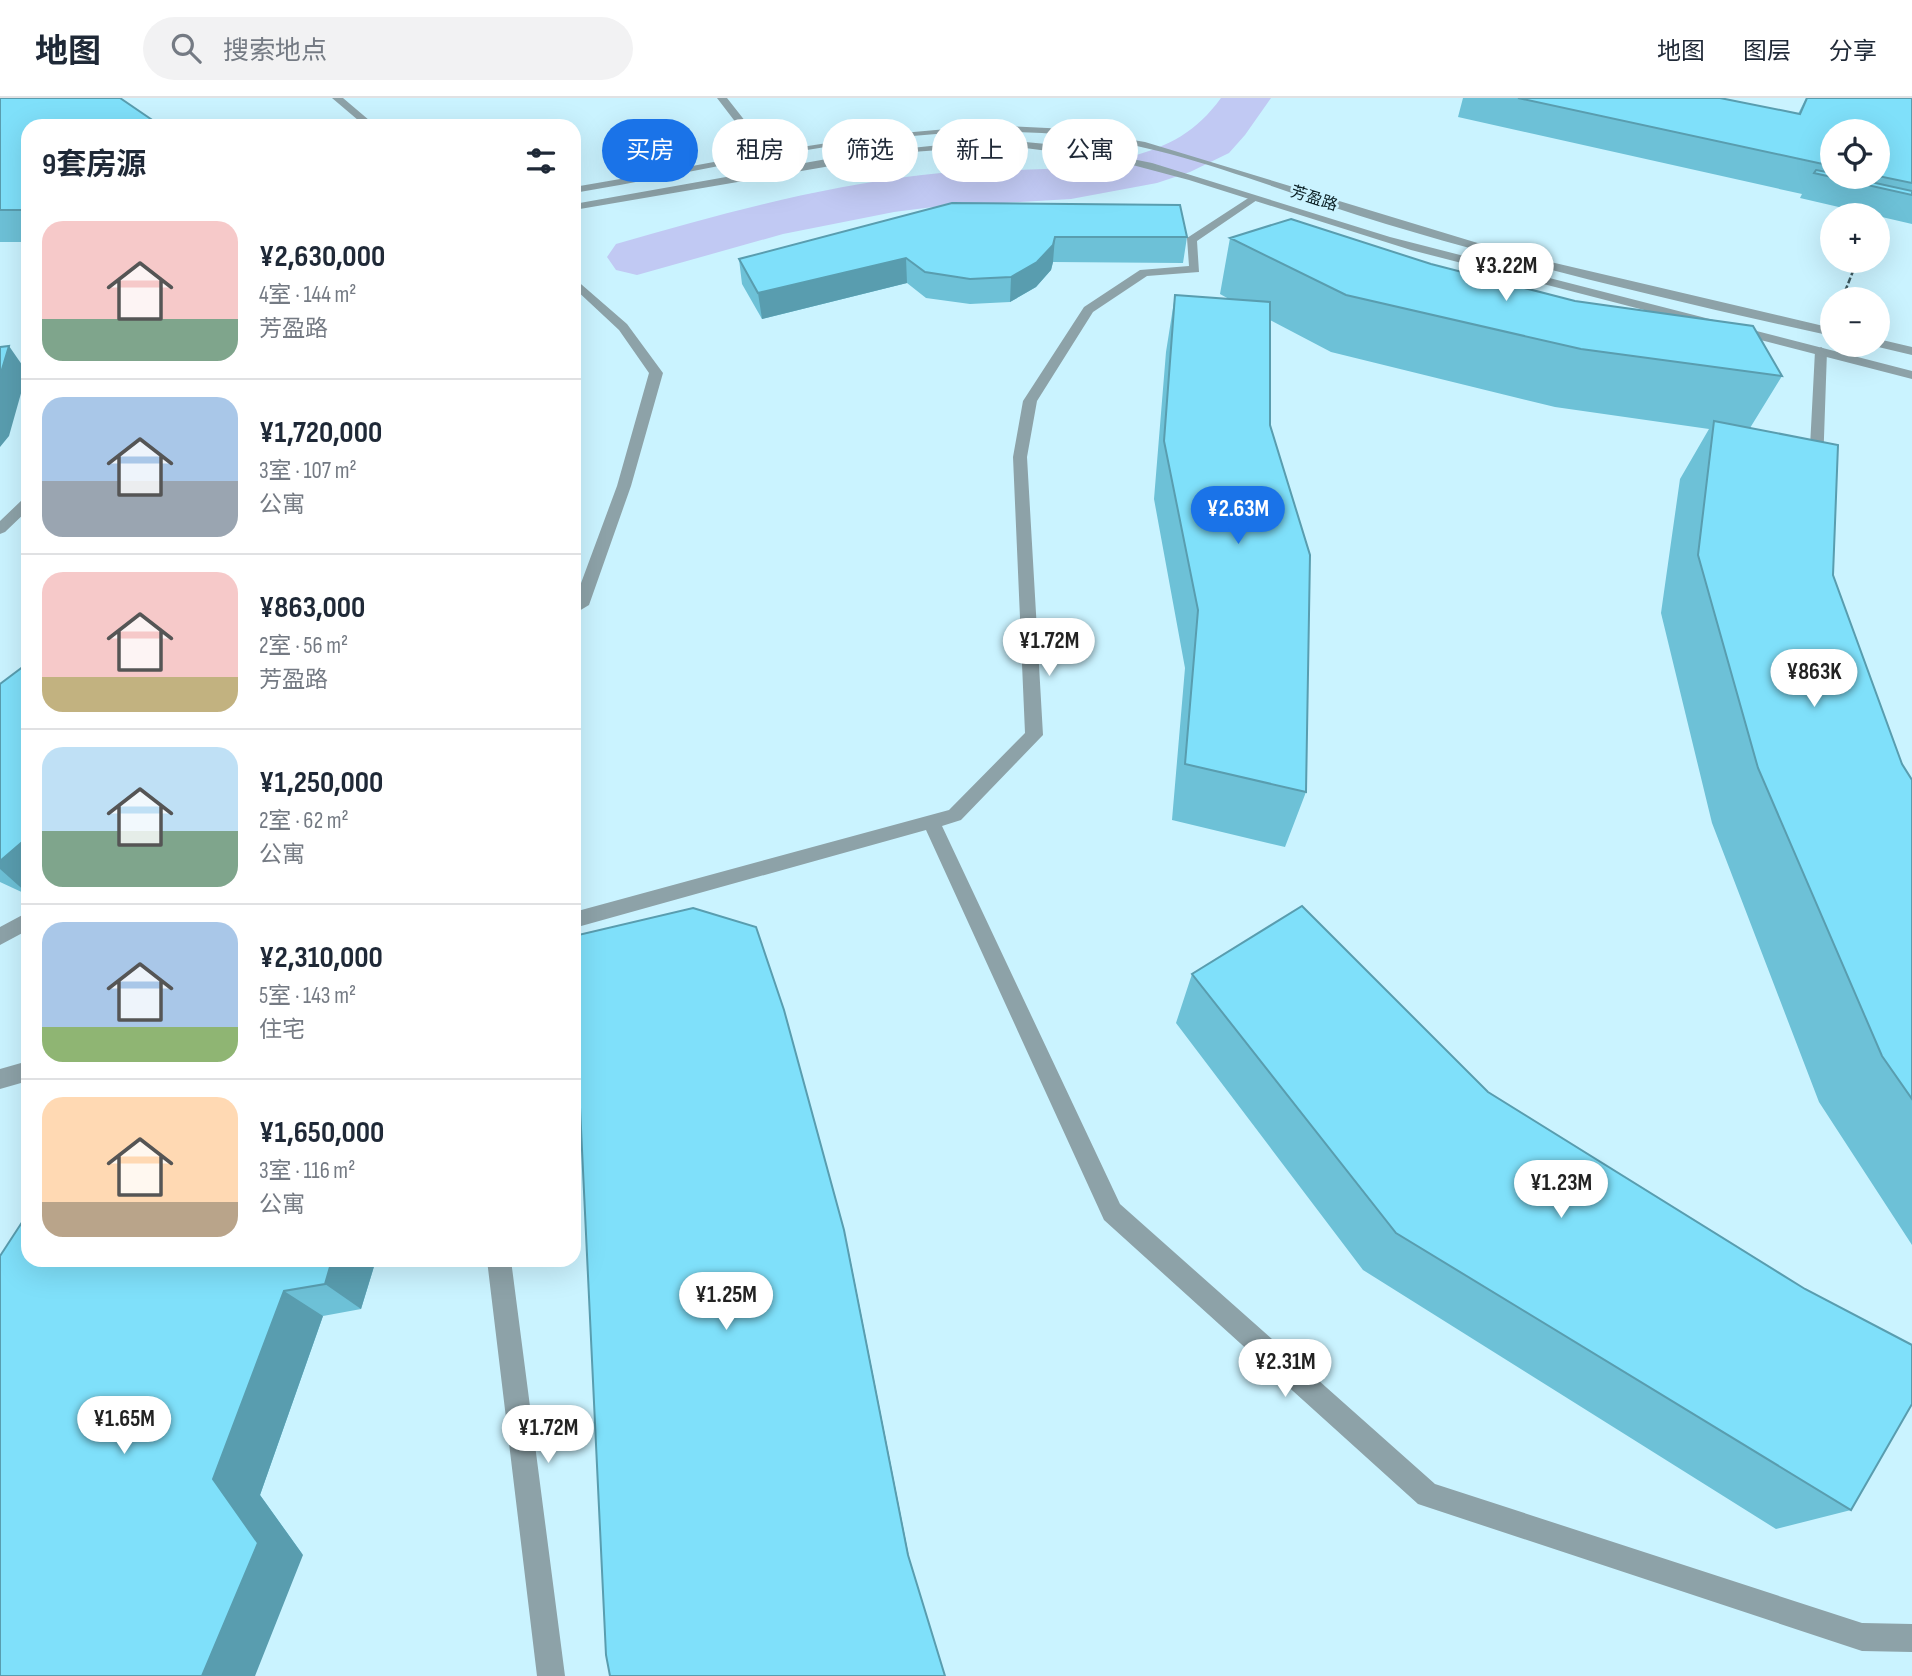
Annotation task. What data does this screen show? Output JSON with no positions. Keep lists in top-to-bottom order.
{
  "streets": {
    "street": ["芳盈路"]
  },
  "page": {
    "header": "地图",
    "search": "搜索地点",
    "nav": ["地图", "图层", "分享"],
    "map_buttons": ["+", "−"],
    "chip": [
      "买房",
      "租房",
      "筛选",
      "新上",
      "公寓"
    ],
    "heading": "9套房源",
    "list": [
      {
        "name": "¥2,630,000",
        "note": "4室 · 144 m² · 芳盈路"
      },
      {
        "name": "¥1,720,000",
        "note": "3室 · 107 m² · 公寓"
      },
      {
        "name": "¥863,000",
        "note": "2室 · 56 m² · 芳盈路"
      },
      {
        "name": "¥1,250,000",
        "note": "2室 · 62 m² · 公寓"
      },
      {
        "name": "¥2,310,000",
        "note": "5室 · 143 m² · 住宅"
      },
      {
        "name": "¥1,650,000",
        "note": "3室 · 116 m² · 公寓"
      }
    ],
    "price": [
      "¥3.22M",
      "¥2.63M",
      "¥1.72M",
      "¥863K",
      "¥1.23M",
      "¥1.25M",
      "¥2.31M",
      "¥1.65M",
      "¥1.72M"
    ]
  }
}
